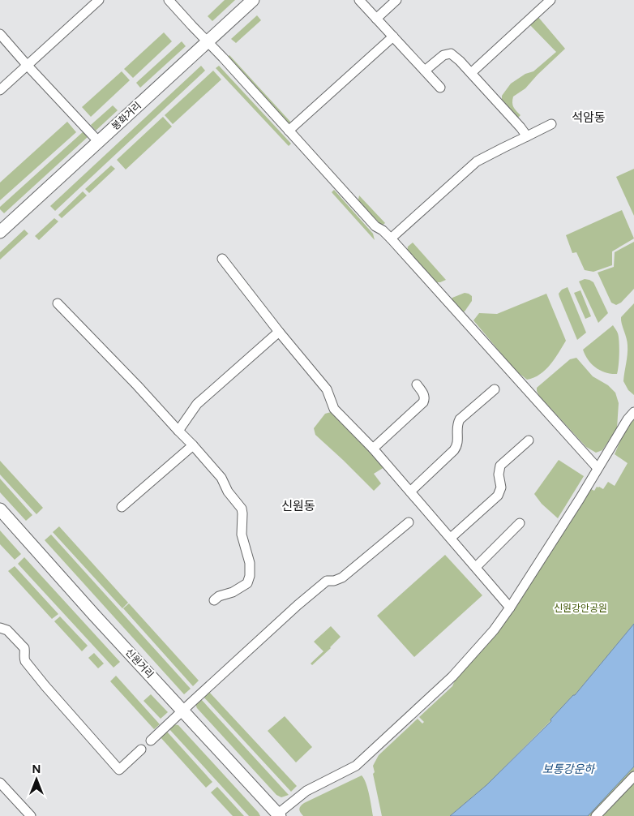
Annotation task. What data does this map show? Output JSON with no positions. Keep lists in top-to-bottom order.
{
  "streets": {
    "main road": ["봉화거리", "신원거리"]
  },
  "districts": ["석암동", "신원동"],
  "water": ["보통강운하"],
  "parks": ["신원강안공원"],
  "north": "top"
}
